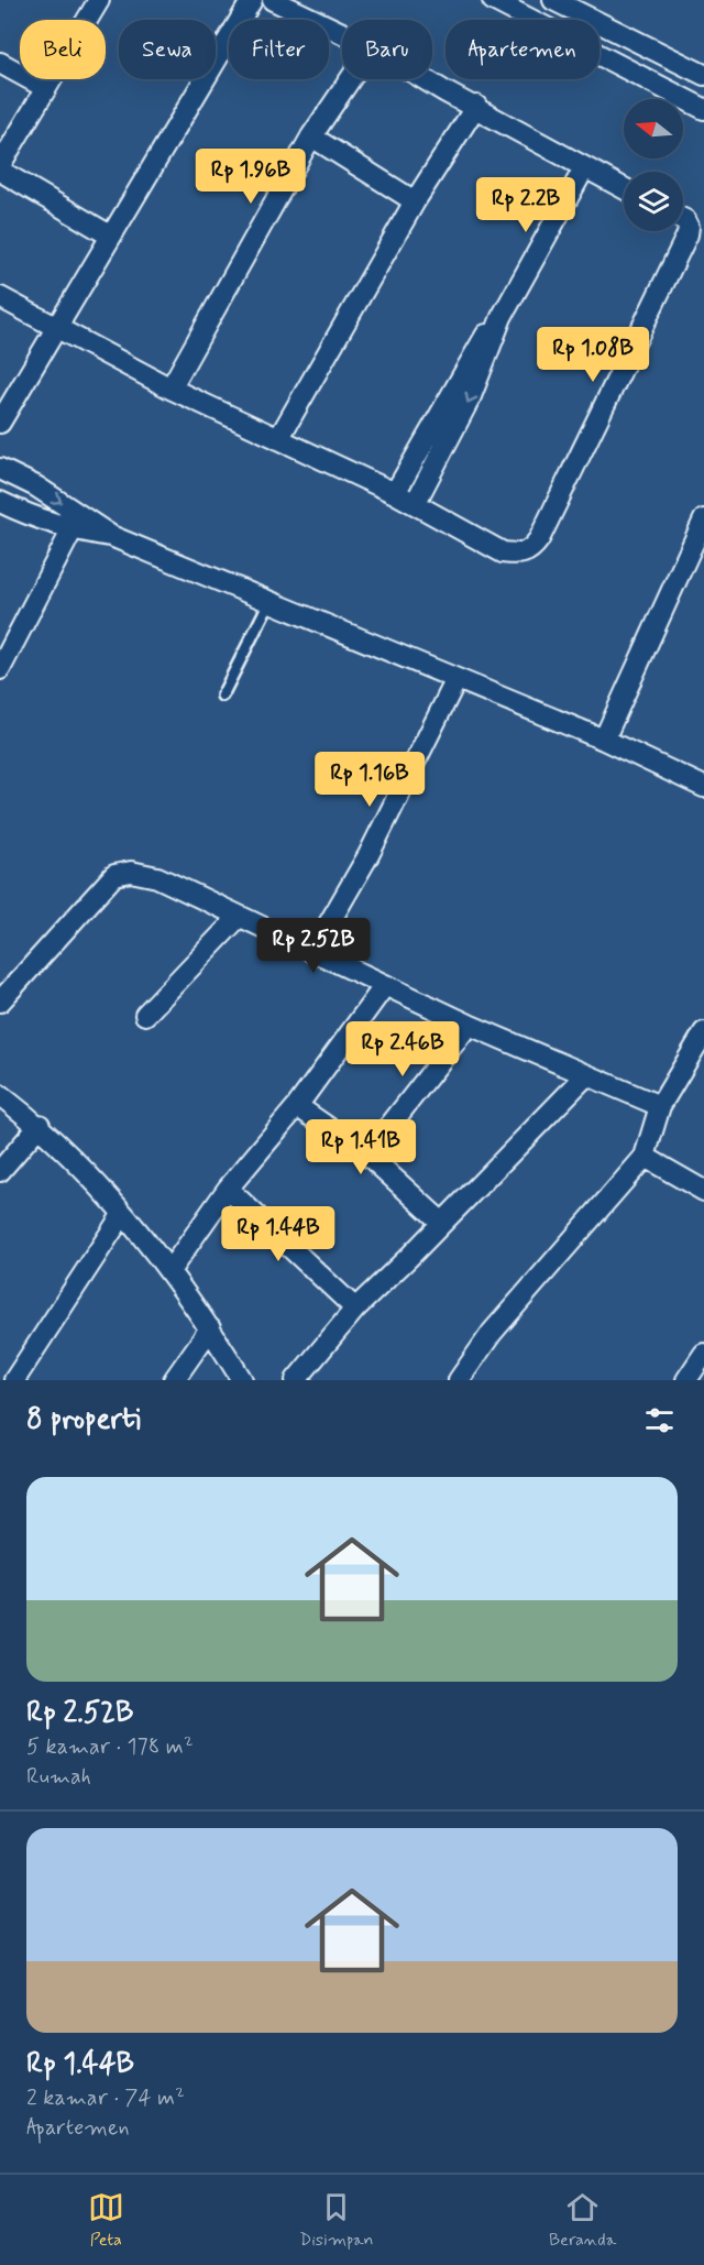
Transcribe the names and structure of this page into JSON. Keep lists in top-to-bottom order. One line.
{"north":"left","page":{"chip":["Beli","Sewa","Filter","Baru","Apartemen"],"price":["Rp 1.96B","Rp 2.2B","Rp 1.08B","Rp 1.16B","Rp 2.52B","Rp 2.46B","Rp 1.41B","Rp 1.44B"],"heading":"8 properti","list":[{"name":"Rp 2.52B","note":"5 kamar · 178 m² · Rumah"},{"name":"Rp 1.44B","note":"2 kamar · 74 m² · Apartemen"}],"tabs":["Peta","Disimpan","Beranda"]}}
